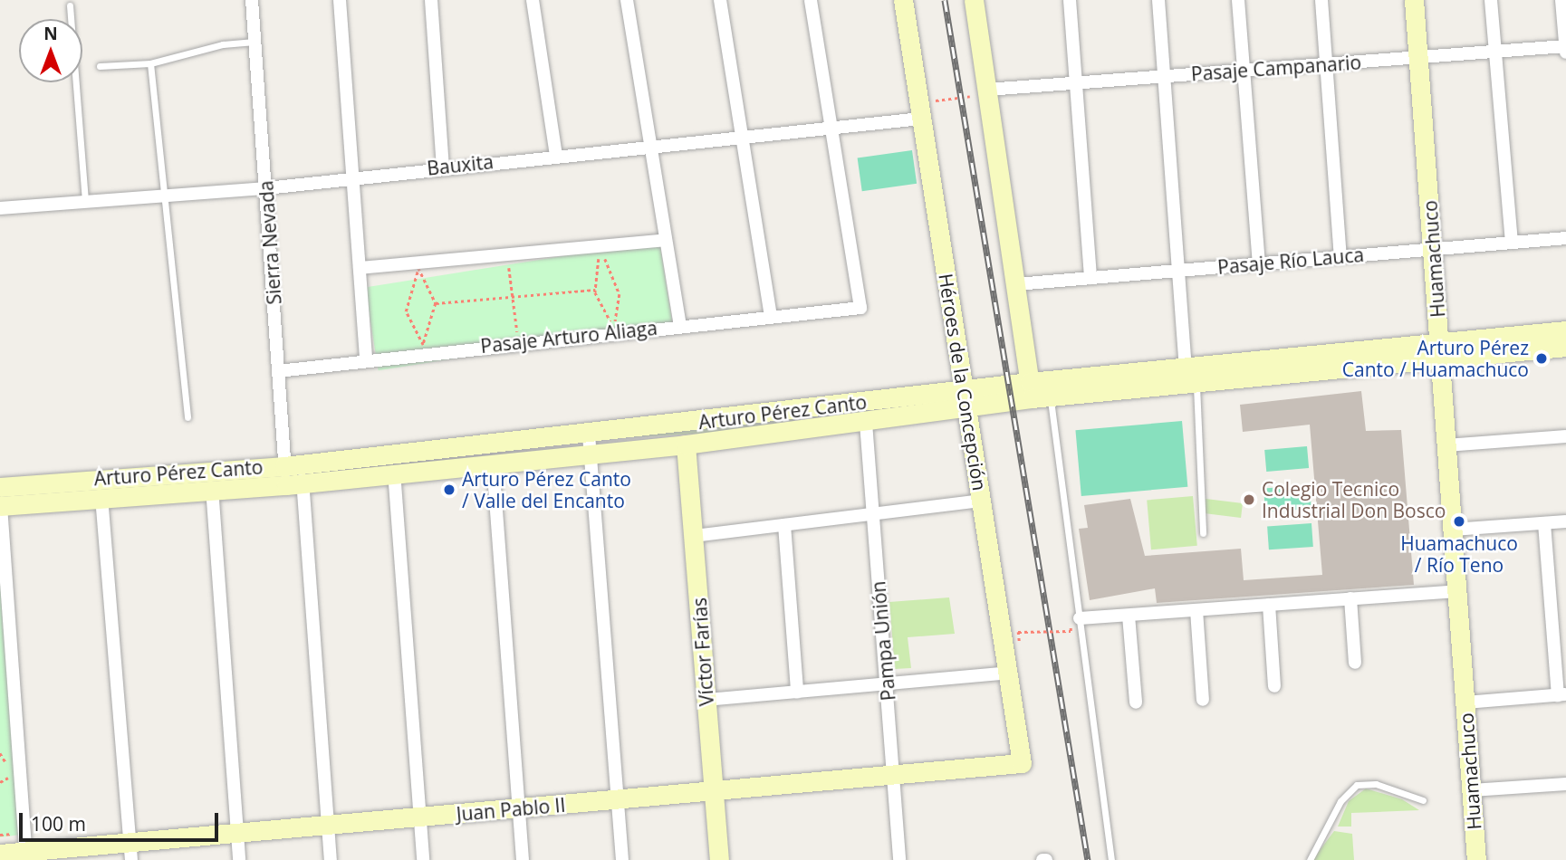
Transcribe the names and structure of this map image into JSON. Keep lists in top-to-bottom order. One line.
{"streets":{"street":["Pasaje Campanario","Bauxita","Sierra Nevada","Huamachuco","Pasaje Río Lauca","Pasaje Arturo Aliaga","Héroes de la Concepción","Arturo Pérez Canto","Pampa Unión","Víctor Farías","Juan Pablo II"]},"crossings":[["Pasaje Campanario","Huamachuco"],["Bauxita","Sierra Nevada"],["Bauxita","Pasaje Arturo Aliaga"],["Bauxita","Héroes de la Concepción"],["Sierra Nevada","Pasaje Arturo Aliaga"],["Sierra Nevada","Arturo Pérez Canto"],["Sierra Nevada","Juan Pablo II"],["Huamachuco","Pasaje Río Lauca"],["Huamachuco","Arturo Pérez Canto"],["Héroes de la Concepción","Arturo Pérez Canto"],["Héroes de la Concepción","Juan Pablo II"],["Arturo Pérez Canto","Pampa Unión"],["Arturo Pérez Canto","Víctor Farías"],["Pampa Unión","Juan Pablo II"],["Víctor Farías","Juan Pablo II"]],"places":["Arturo Pérez Canto / Huamachuco","Arturo Pérez Canto / Valle del Encanto","Colegio Tecnico Industrial Don Bosco","Huamachuco / Río Teno"],"scale_bar":"100 m","north":"top"}
